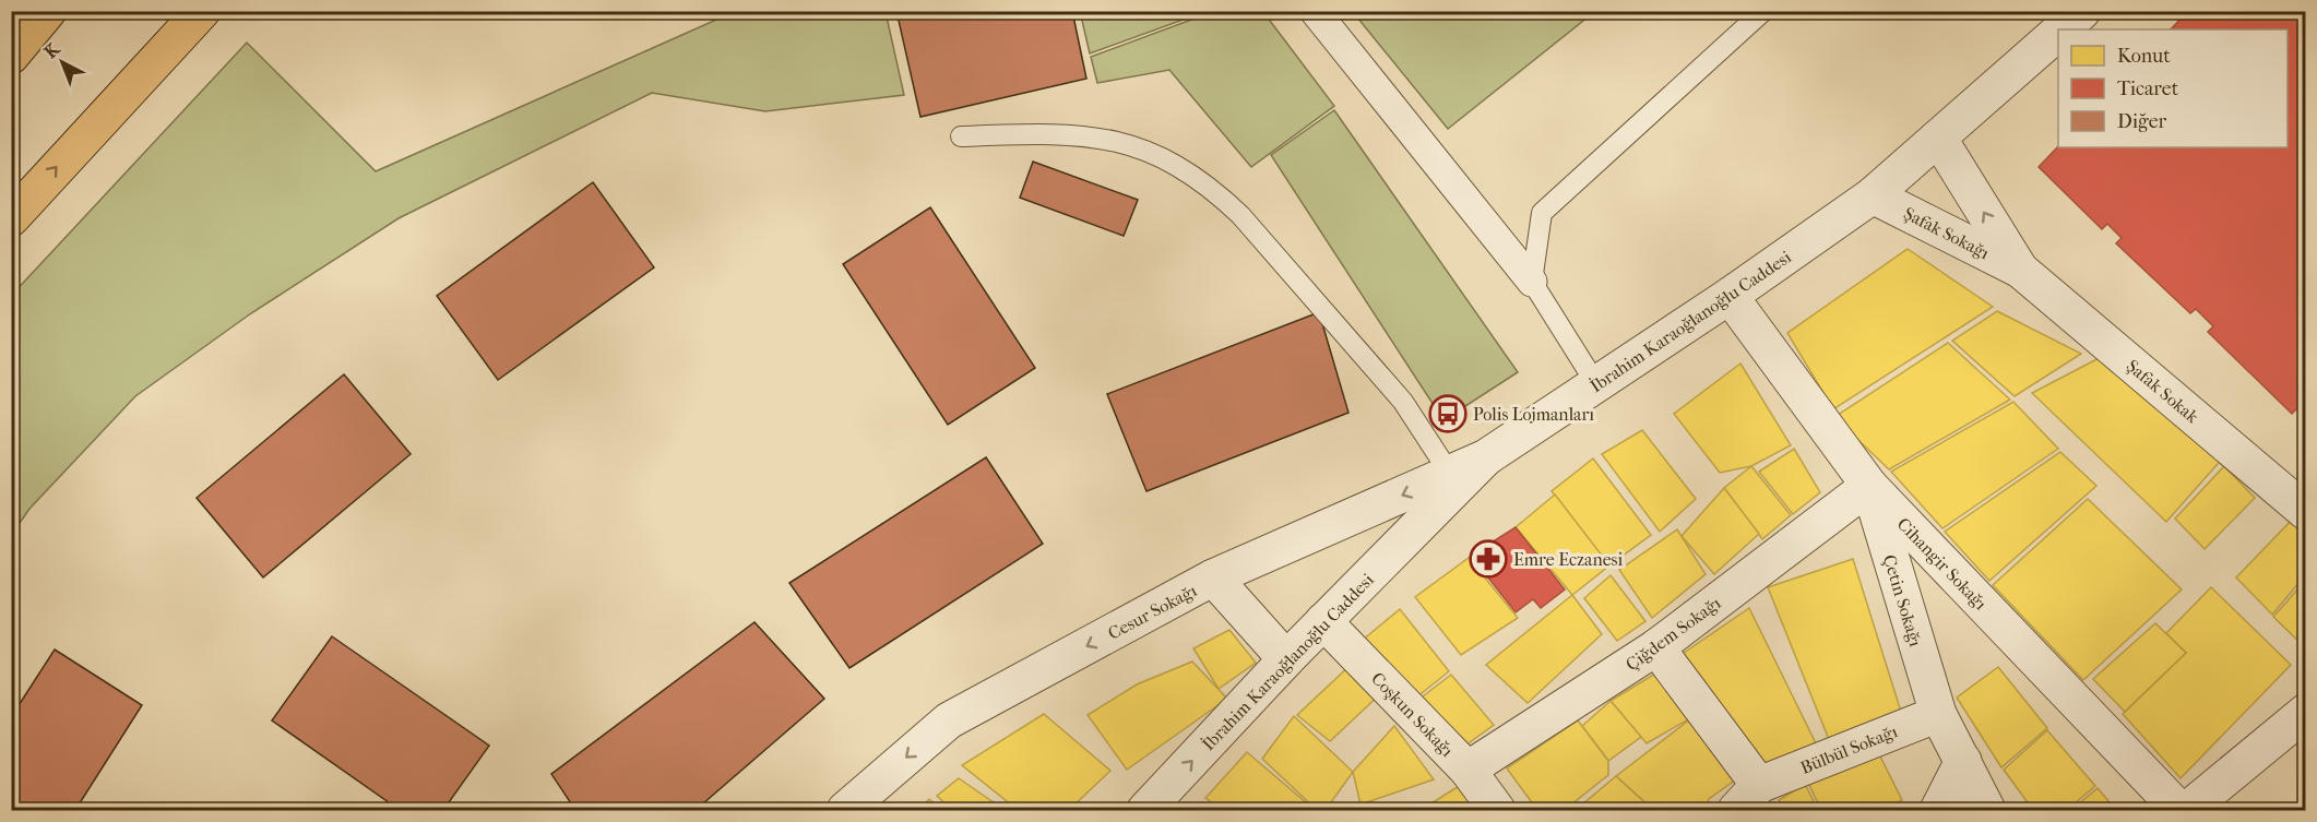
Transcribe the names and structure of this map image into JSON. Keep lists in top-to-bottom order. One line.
{"streets":{"street":["Şafak Sokağı","İbrahim Karaoğlanoğlu Caddesi","Şafak Sokak","Cihangir Sokağı","Çetin Sokağı","Cesur Sokağı","Çiğdem Sokağı","Coşkun Sokağı","Bülbül Sokağı"]},"crossings":[["Şafak Sokağı","İbrahim Karaoğlanoğlu Caddesi"],["Şafak Sokağı","Şafak Sokak"],["İbrahim Karaoğlanoğlu Caddesi","Cihangir Sokağı"],["İbrahim Karaoğlanoğlu Caddesi","Cesur Sokağı"],["İbrahim Karaoğlanoğlu Caddesi","Coşkun Sokağı"],["Cihangir Sokağı","Çetin Sokağı"],["Cihangir Sokağı","Çiğdem Sokağı"],["Çetin Sokağı","Çiğdem Sokağı"],["Çetin Sokağı","Bülbül Sokağı"],["Çiğdem Sokağı","Coşkun Sokağı"],["Çiğdem Sokağı","Bülbül Sokağı"]],"one_way":["Cesur Sokağı"],"places":{"bus stop":["Polis Lojmanları"],"pharmacy":["Emre Eczanesi"]},"legend":["Konut","Ticaret","Diğer"],"north":"top left"}
